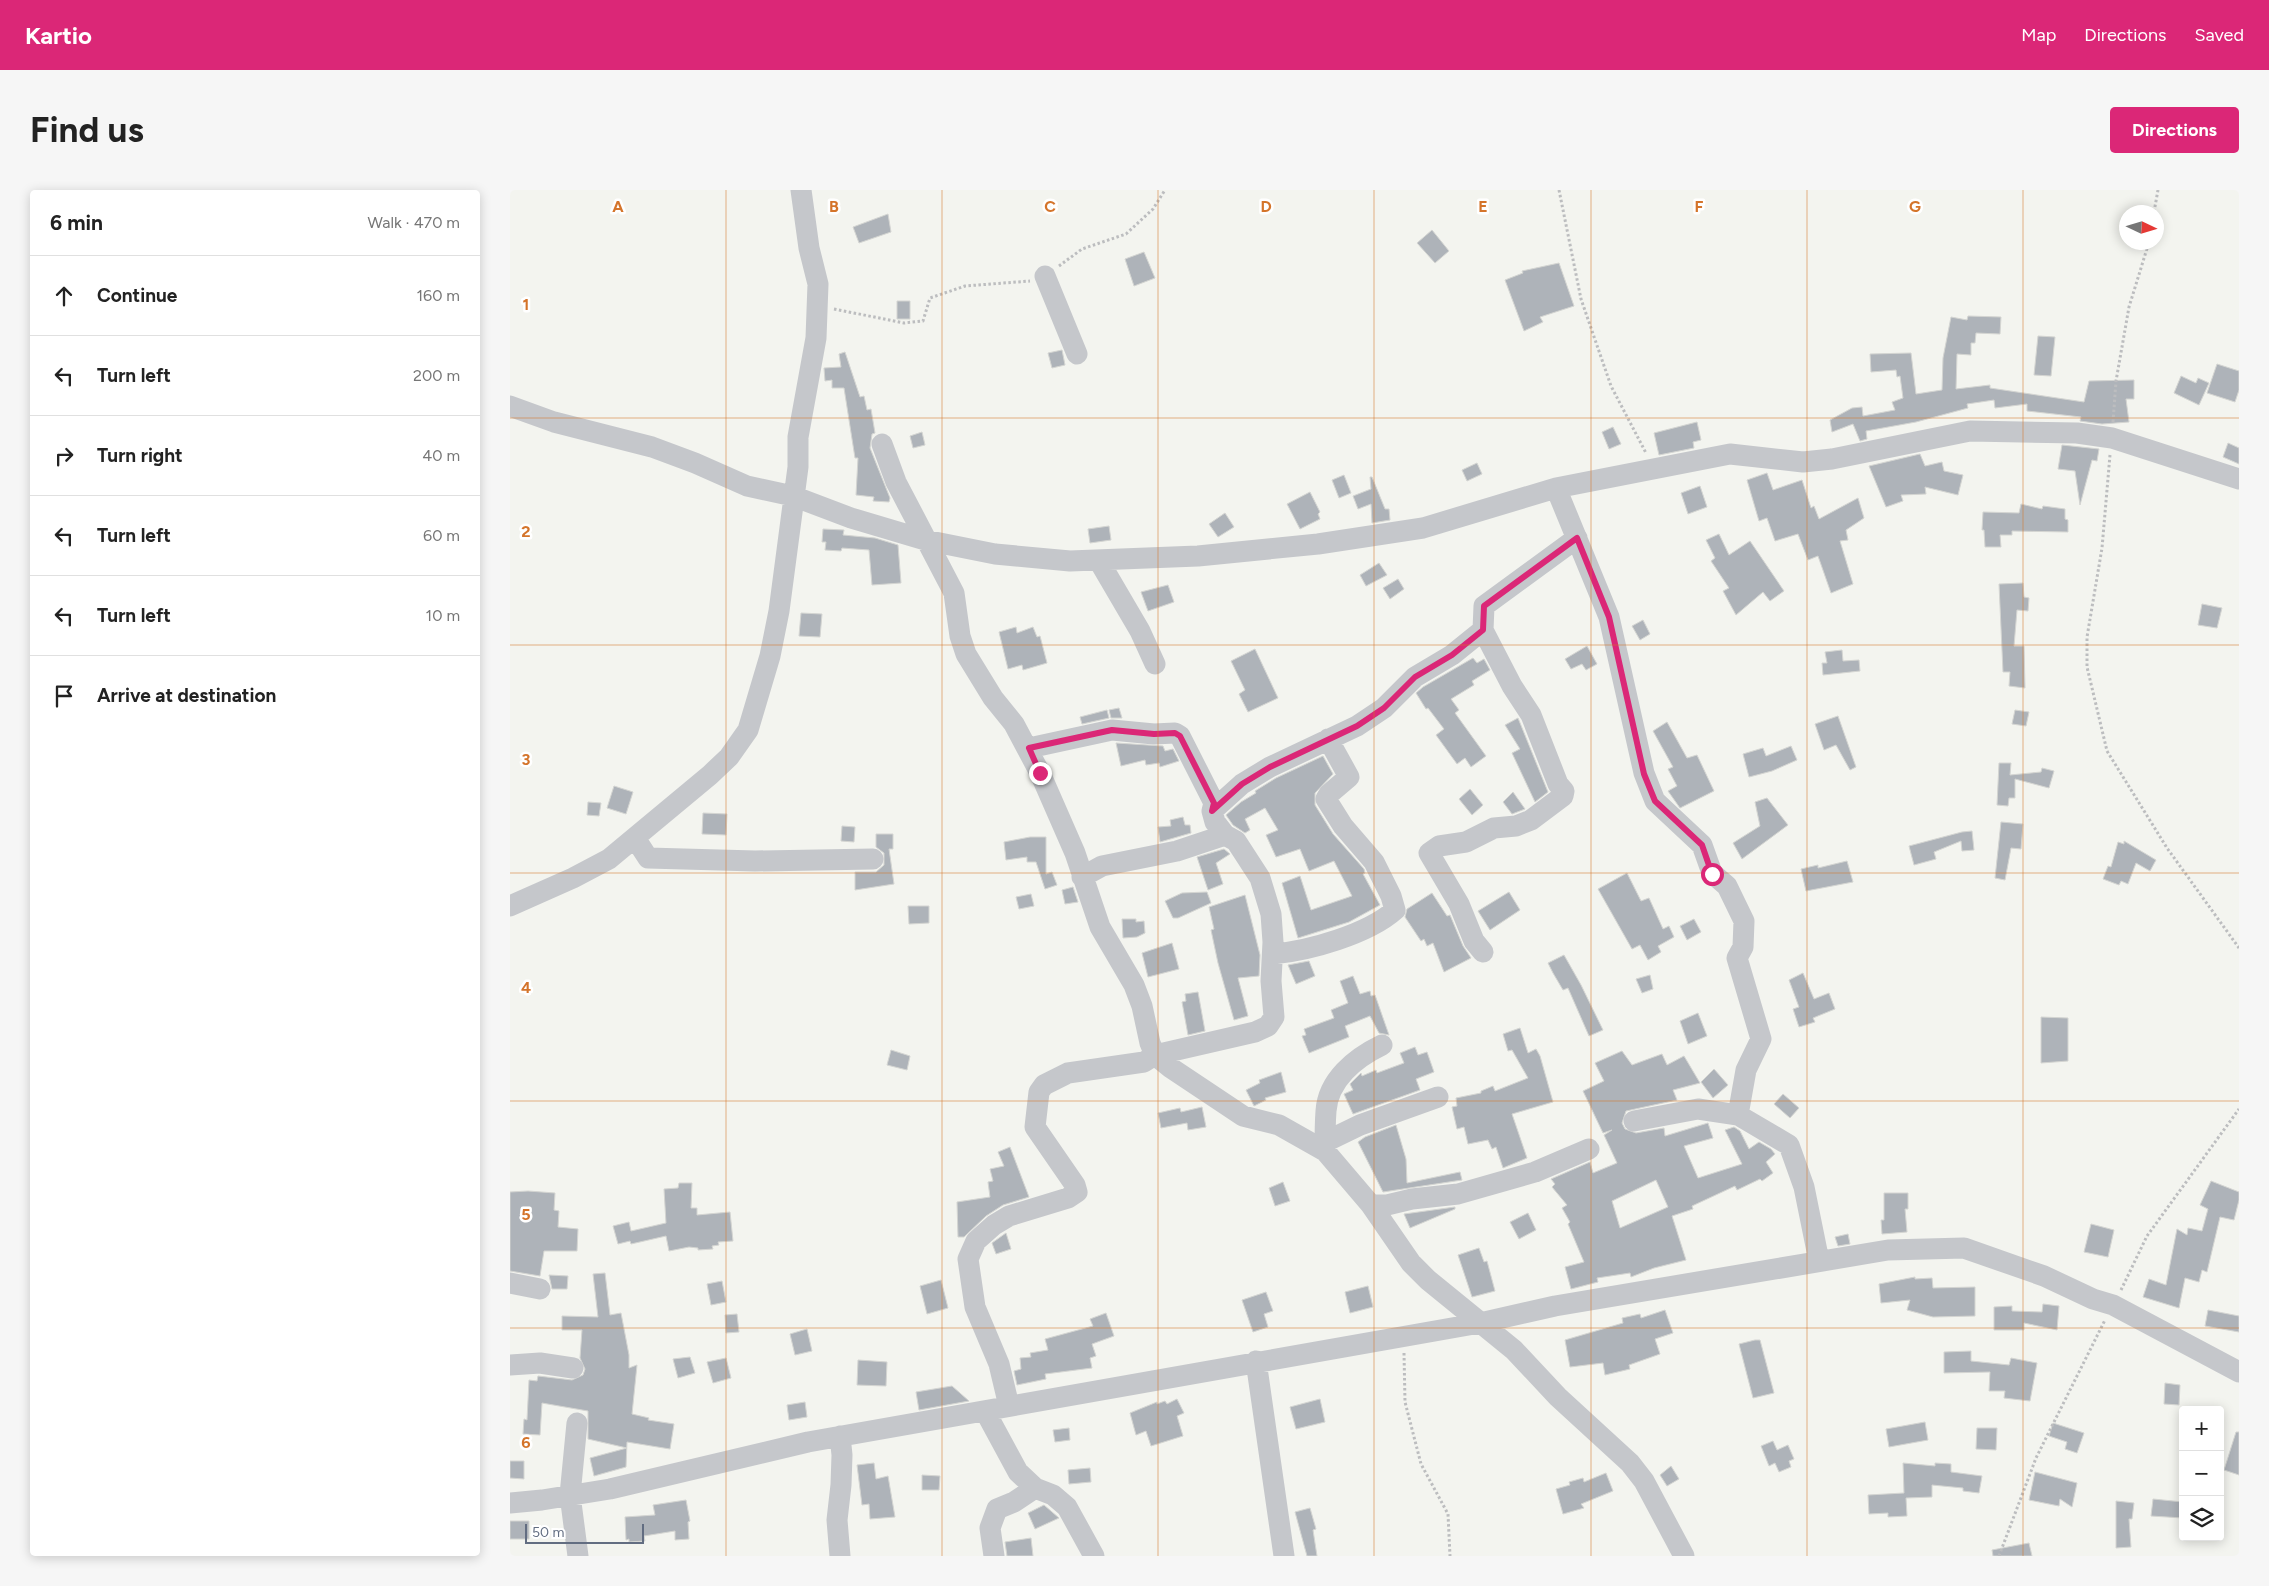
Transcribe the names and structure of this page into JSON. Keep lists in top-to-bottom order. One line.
{"scale_bar":"50 m","north":"right","page":{"header":"Kartio","nav":["Map","Directions","Saved"],"buttons":"Directions","title":"Find us","heading":["6 min","Walk · 470 m"],"list":[["Continue","160 m"],["Turn left","200 m"],["Turn right","40 m"],["Turn left","60 m"],["Turn left","10 m"],"Arrive at destination"],"map_buttons":["+","−"],"scale":"50 m"},"grid":{"columns":["A","B","C","D","E","F","G"],"rows":["1","2","3","4","5","6"]}}
